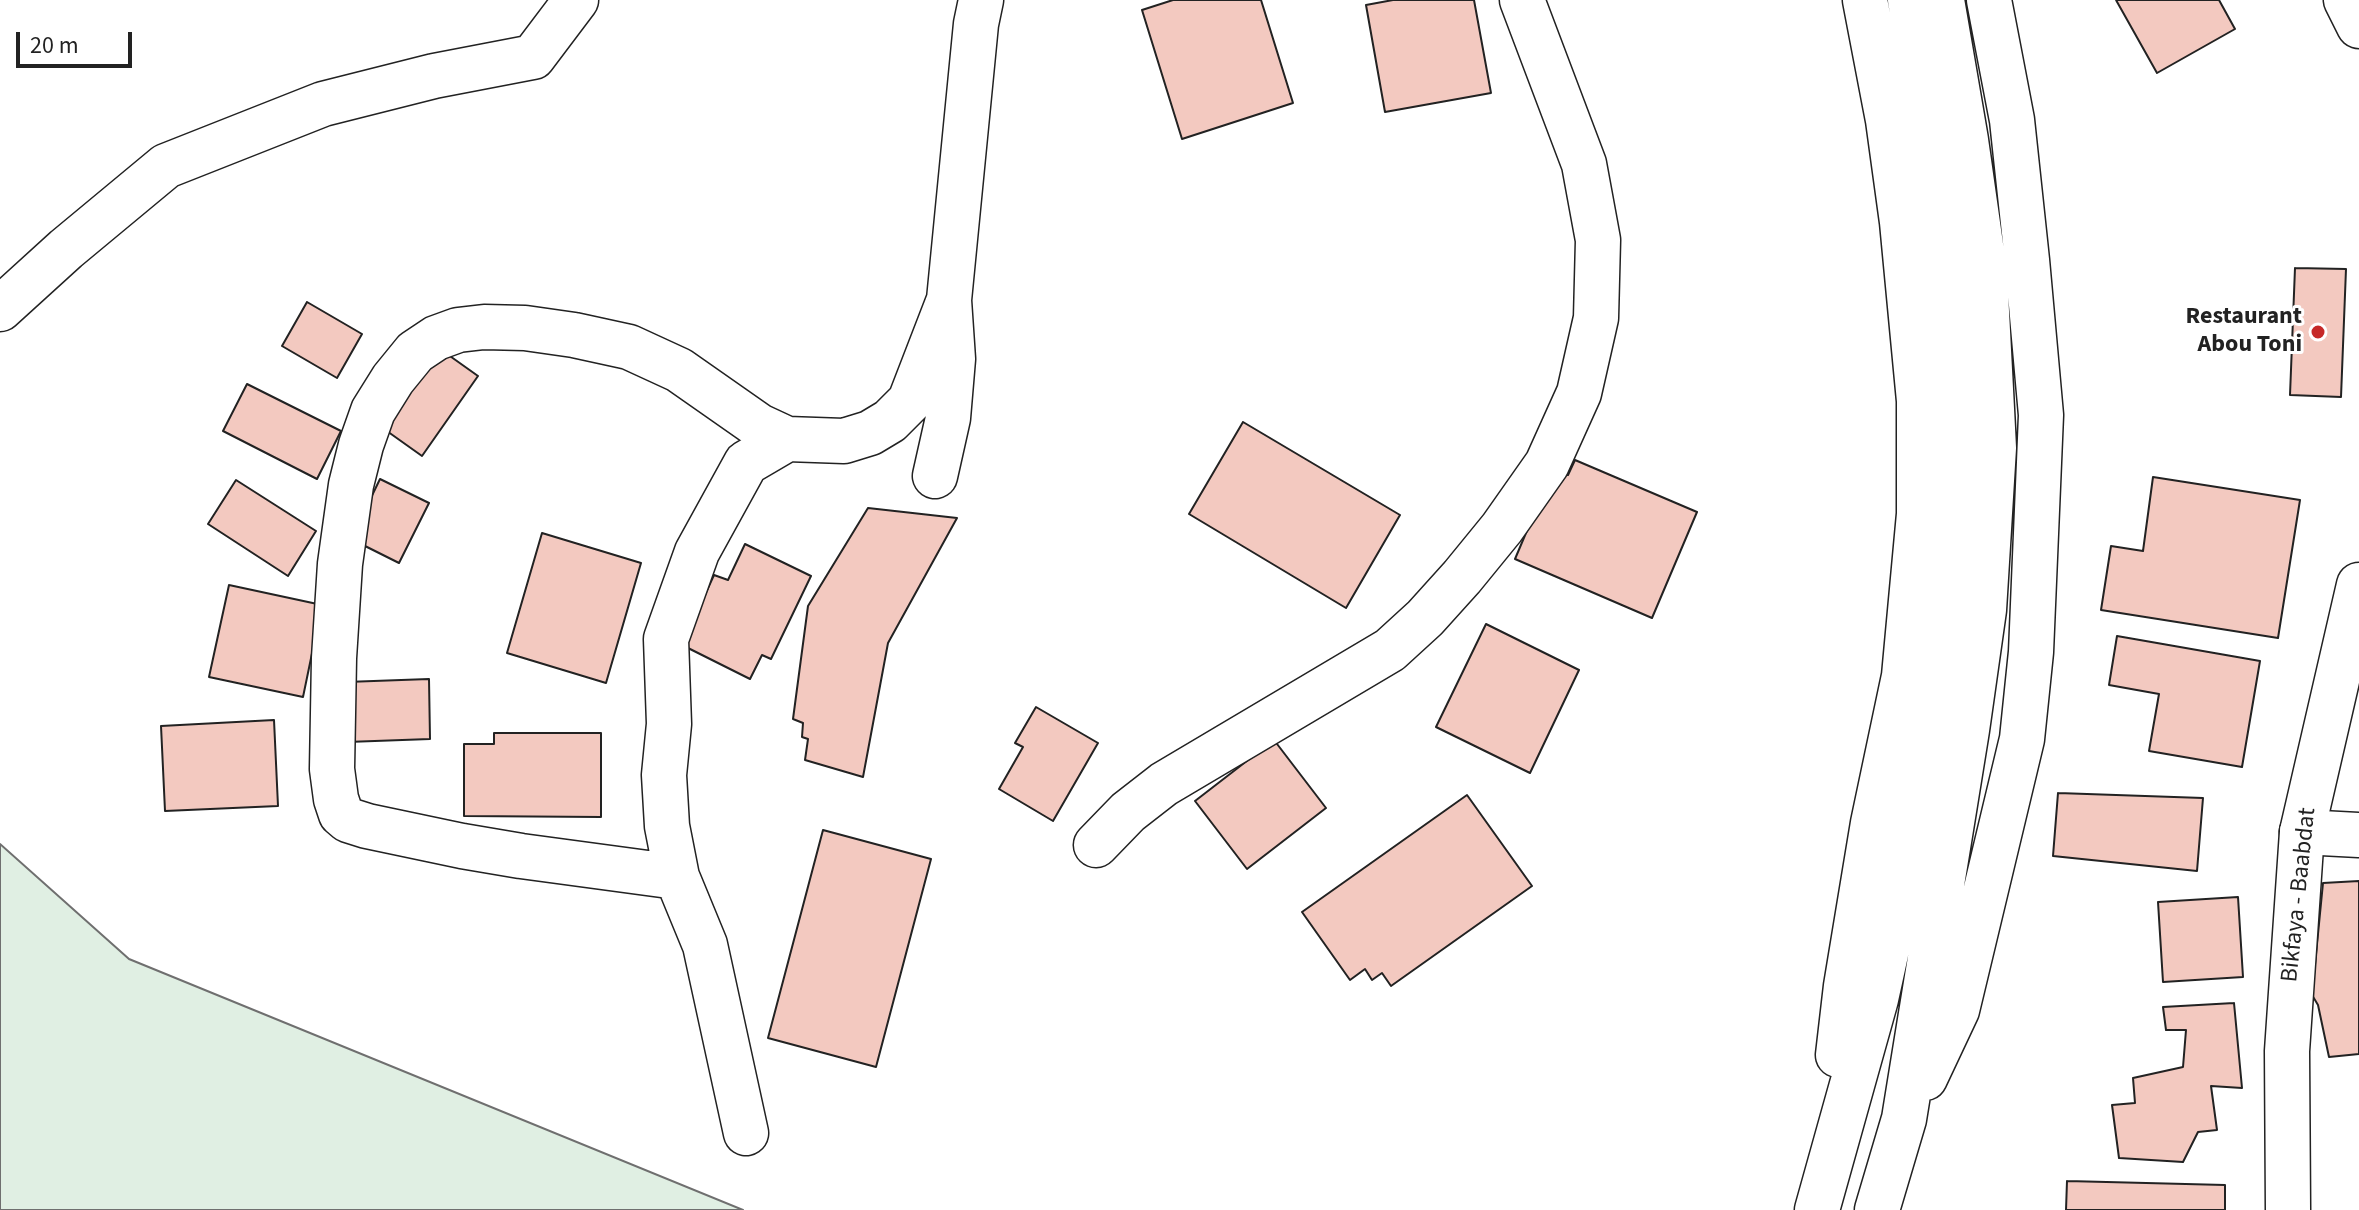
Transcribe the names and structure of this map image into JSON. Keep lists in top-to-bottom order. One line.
{"streets":{"main road":["Bikfaya - Baabdat"]},"places":["Restaurant Abou Toni"],"scale_bar":"20 m"}
